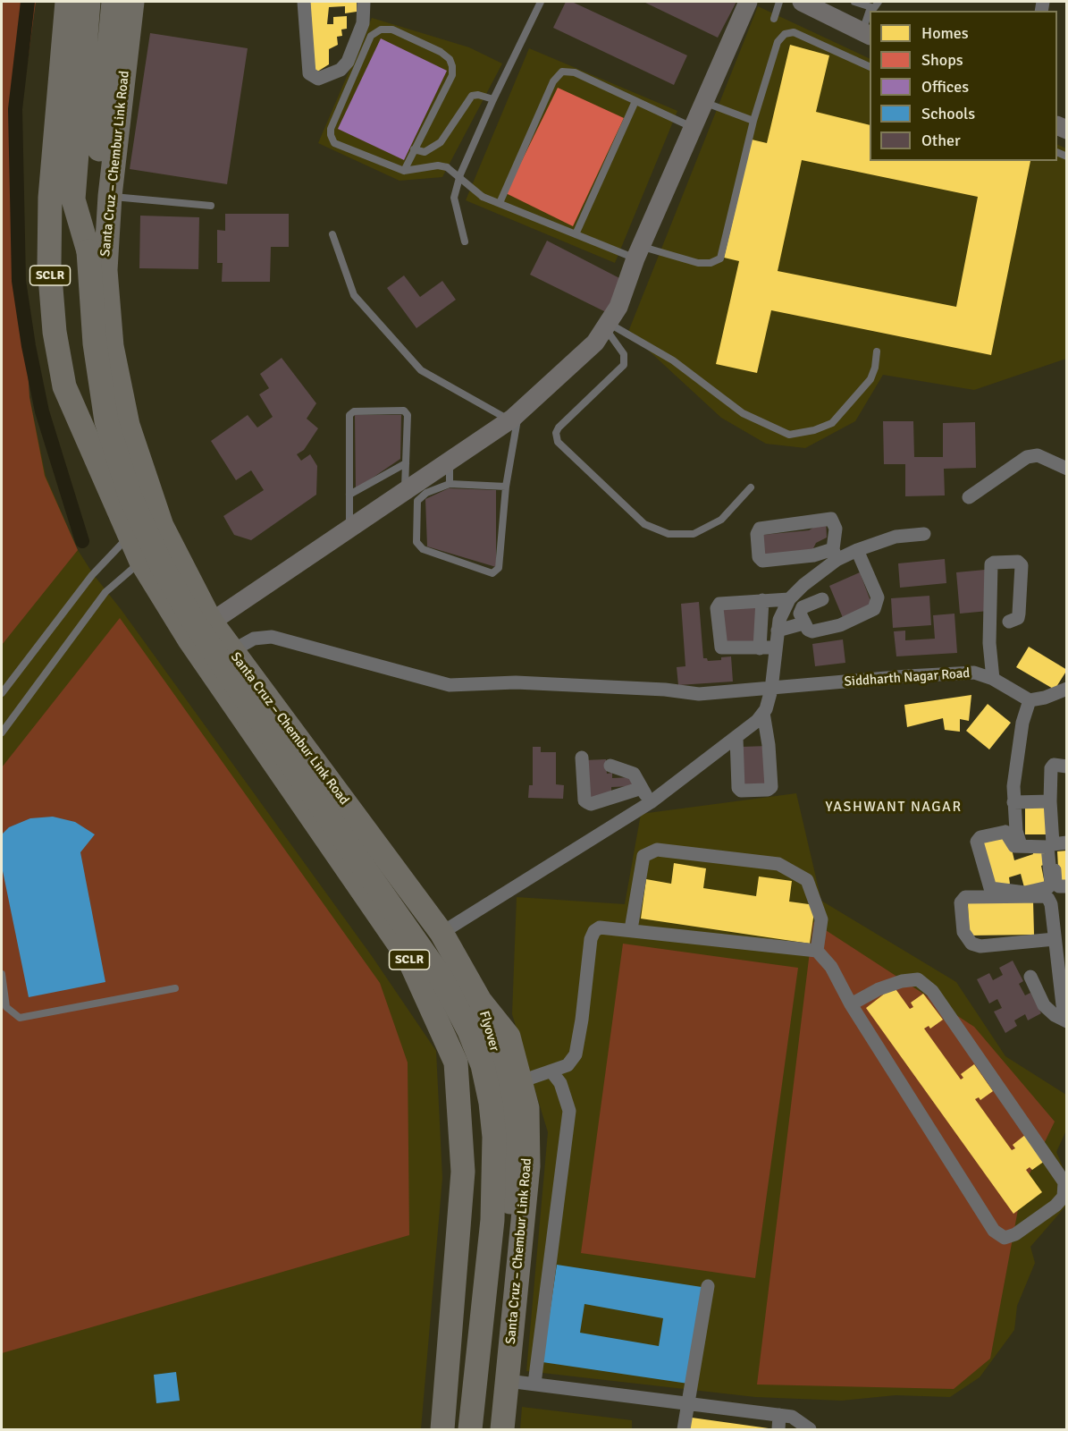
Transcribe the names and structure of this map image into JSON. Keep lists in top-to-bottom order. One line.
{"streets":{"highway":["Santa Cruz – Chembur Link Road","SCLR","Flyover"],"street":["Siddharth Nagar Road"]},"crossings":[["Santa Cruz – Chembur Link Road","Siddharth Nagar Road"],["Santa Cruz – Chembur Link Road","Flyover"]],"districts":["YASHWANT NAGAR"],"legend":["Homes","Shops","Offices","Schools","Other"]}
